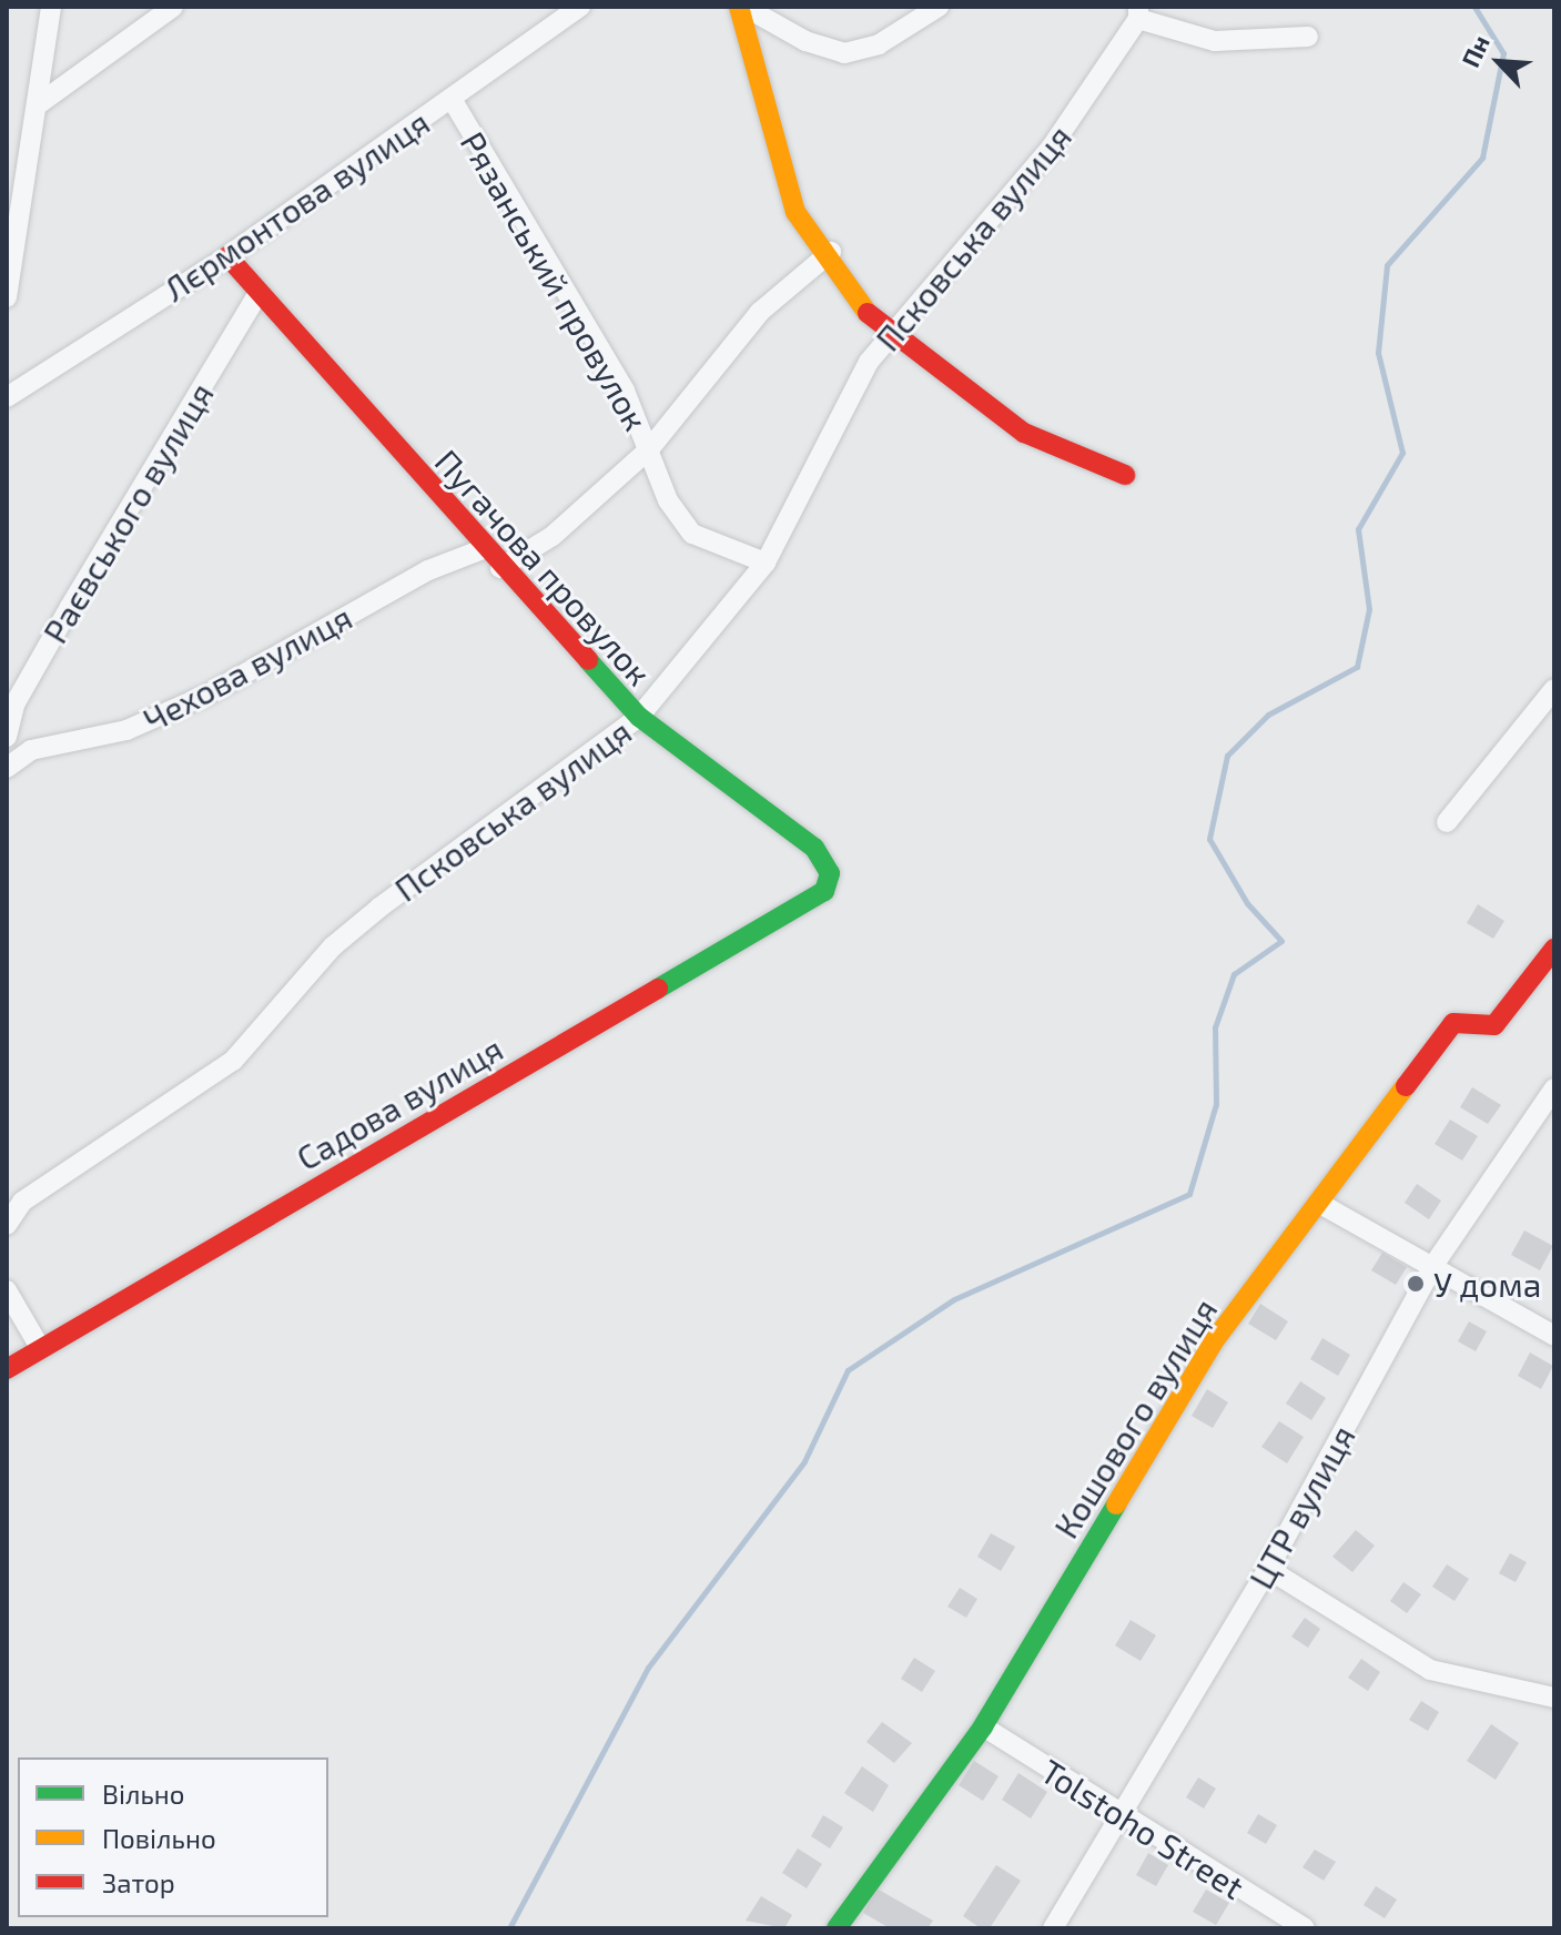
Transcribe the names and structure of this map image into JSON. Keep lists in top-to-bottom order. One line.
{"streets":{"street":["Лєрмонтова вулиця","Псковська вулиця","Рязанський провулок","Раєвського вулиця","Пугачова провулок","Чехова вулиця","Садова вулиця","Кошового вулиця","ЦТР вулиця","Tolstoho Street"]},"crossings":[["Лєрмонтова вулиця","Рязанський провулок"],["Лєрмонтова вулиця","Пугачова провулок"],["Псковська вулиця","Рязанський провулок"],["Псковська вулиця","Пугачова провулок"],["Раєвського вулиця","Пугачова провулок"],["Пугачова провулок","Чехова вулиця"],["Пугачова провулок","Садова вулиця"],["Кошового вулиця","Tolstoho Street"],["ЦТР вулиця","Tolstoho Street"]],"places":["У дома"],"legend":["Вільно","Повільно","Затор"],"north":"top left"}
